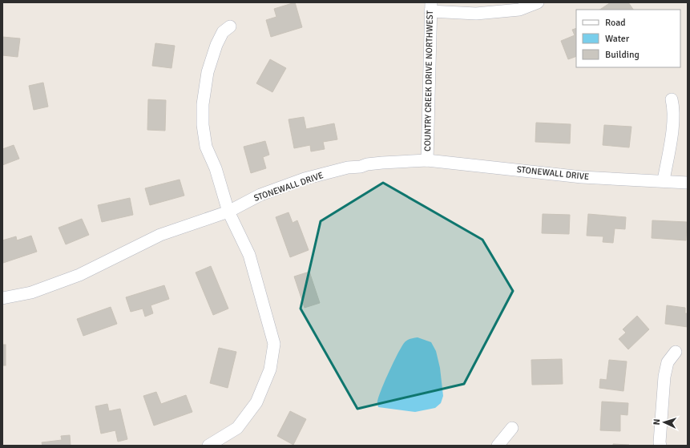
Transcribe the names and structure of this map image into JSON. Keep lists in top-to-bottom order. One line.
{"streets":{"street":["COUNTRY CREEK DRIVE NORTHWEST","STONEWALL DRIVE"]},"crossings":[["COUNTRY CREEK DRIVE NORTHWEST","STONEWALL DRIVE"]],"legend":["Road","Water","Building"],"north":"left"}
